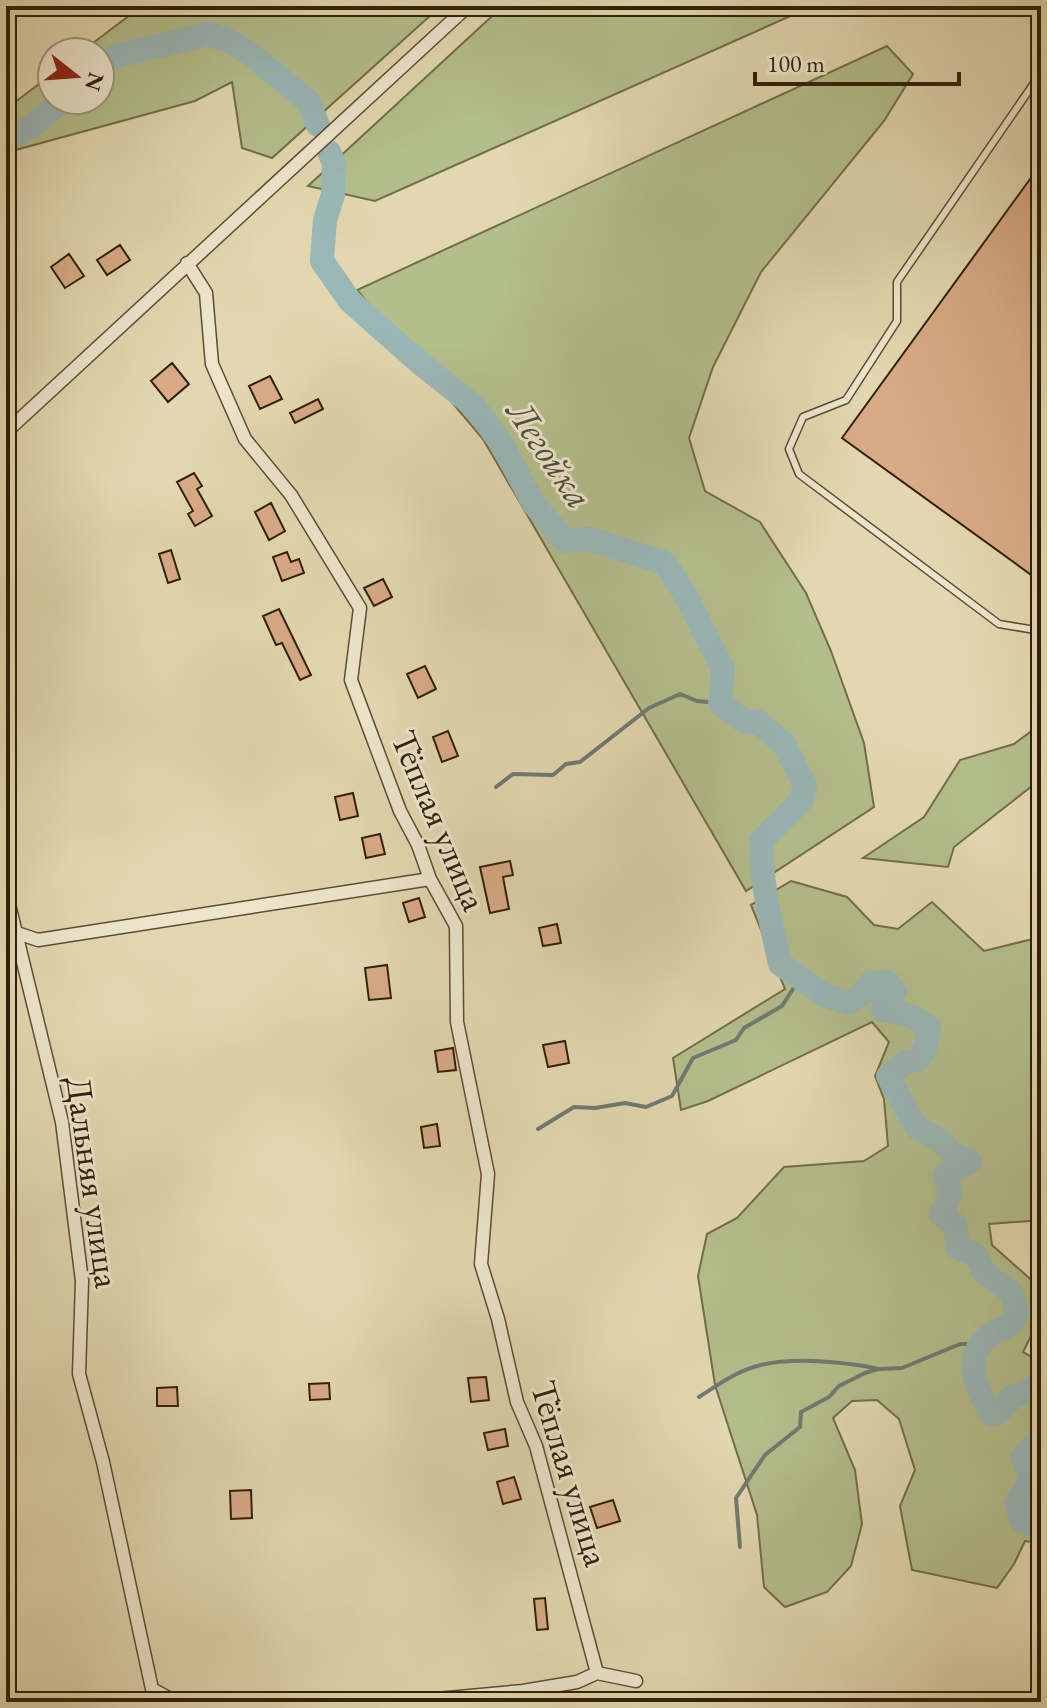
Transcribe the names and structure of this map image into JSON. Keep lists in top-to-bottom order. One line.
{"streets":{"street":["Тёплая улица","Дальняя улица"]},"water":["Легойка"],"scale_bar":"100 m","north":"right"}
